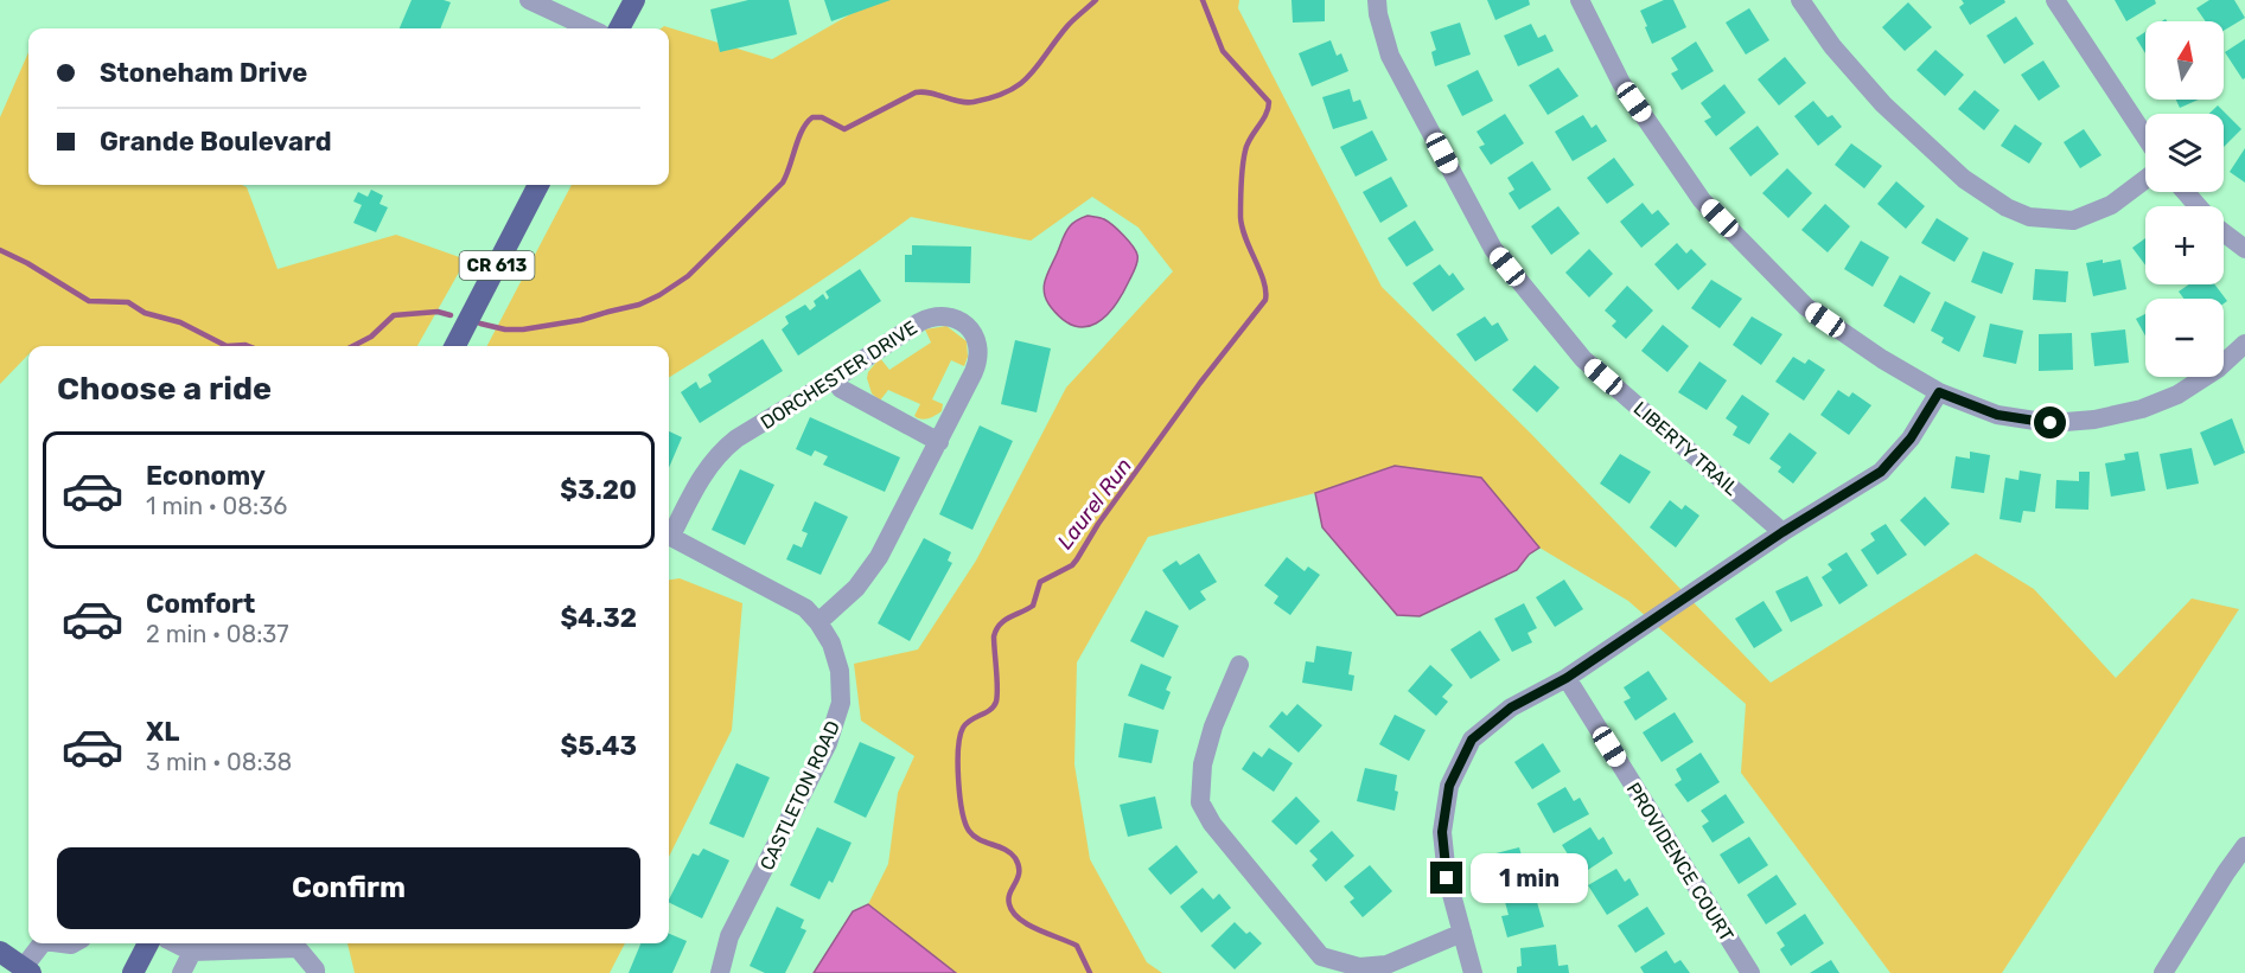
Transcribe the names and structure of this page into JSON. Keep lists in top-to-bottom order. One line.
{"streets":{"main road":["CR 613"],"street":["DORCHESTER DRIVE","LIBERTY TRAIL","CASTLETON ROAD","PROVIDENCE COURT"]},"crossings":[["DORCHESTER DRIVE","CASTLETON ROAD"]],"water":["Laurel Run"],"north":"top","page":{"map_buttons":["+","−"],"banner":["Stoneham Drive","Grande Boulevard"],"heading":"Choose a ride","list":[{"name":"Economy","note":"1 min · 08:36","value":"$3.20"},{"name":"Comfort","note":"2 min · 08:37","value":"$4.32"},{"name":"XL","note":"3 min · 08:38","value":"$5.43"}],"buttons":"Confirm","bubble":"1 min"}}
